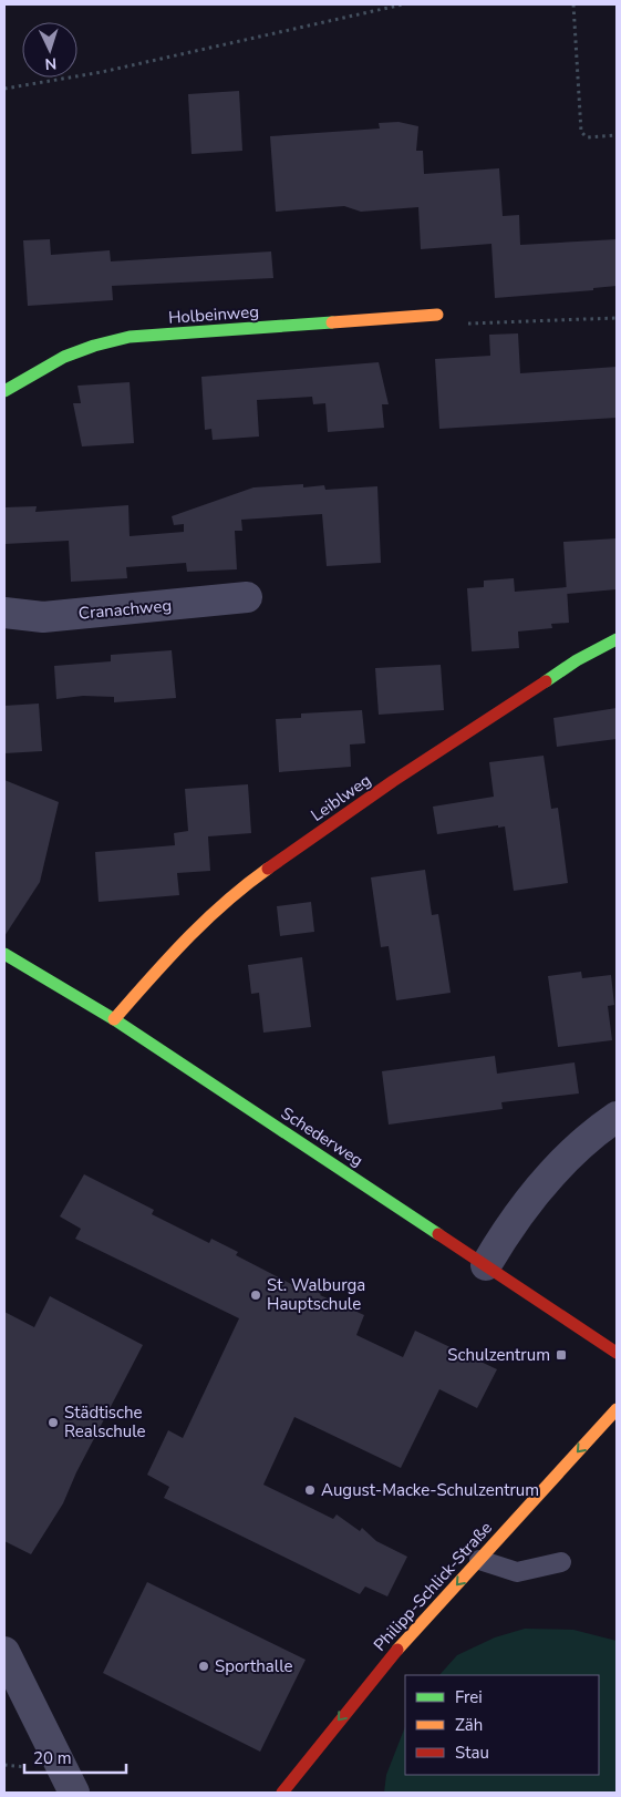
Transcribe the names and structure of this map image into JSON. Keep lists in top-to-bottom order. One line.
{"streets":{"street":["Holbeinweg","Cranachweg","Leiblweg","Schederweg","Philipp-Schlick-Straße"]},"crossings":[["Leiblweg","Schederweg"]],"one_way":["Philipp-Schlick-Straße"],"places":{"other":["St. Walburga Hauptschule","Städtische Realschule","August-Macke-Schulzentrum","Sporthalle"],"transit":["Schulzentrum"]},"legend":["Frei","Zäh","Stau"],"scale_bar":"20 m","north":"bottom"}
